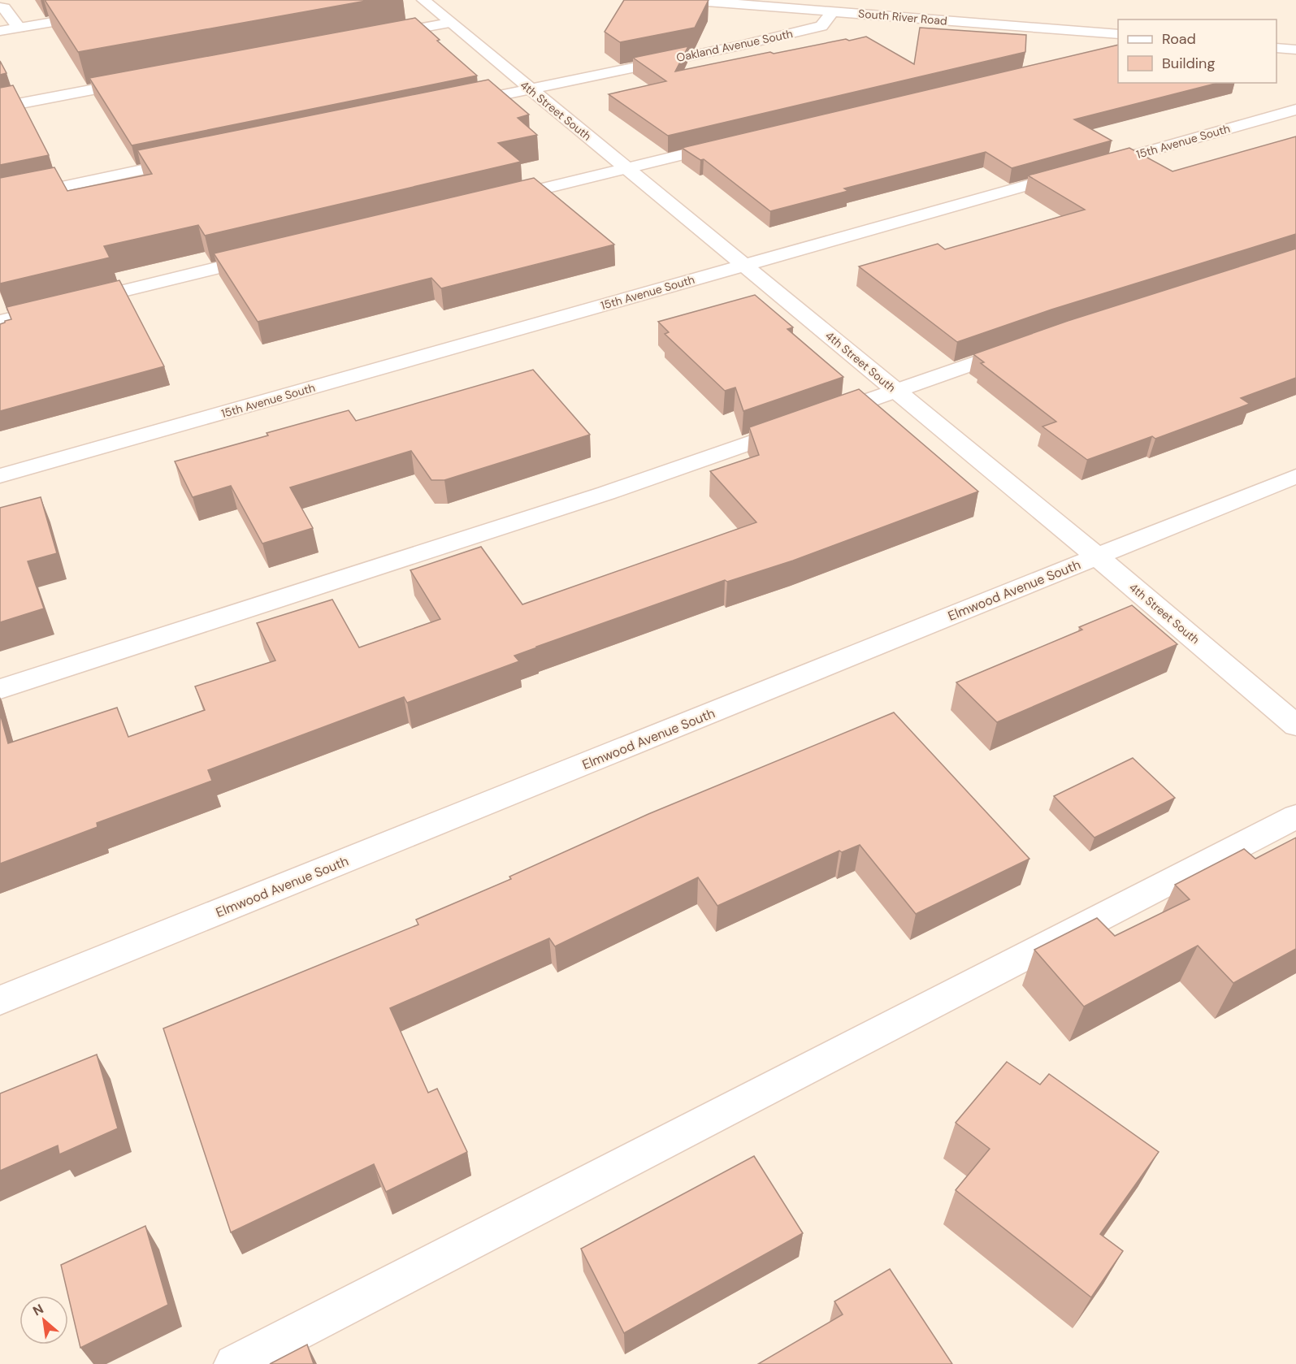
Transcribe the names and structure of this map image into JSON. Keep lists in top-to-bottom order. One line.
{"streets":{"street":["South River Road","Oakland Avenue South","4th Street South","15th Avenue South","Elmwood Avenue South"]},"crossings":[["South River Road","Oakland Avenue South"],["Oakland Avenue South","4th Street South"],["4th Street South","15th Avenue South"],["4th Street South","Elmwood Avenue South"]],"legend":["Road","Building"],"north":"top left"}
